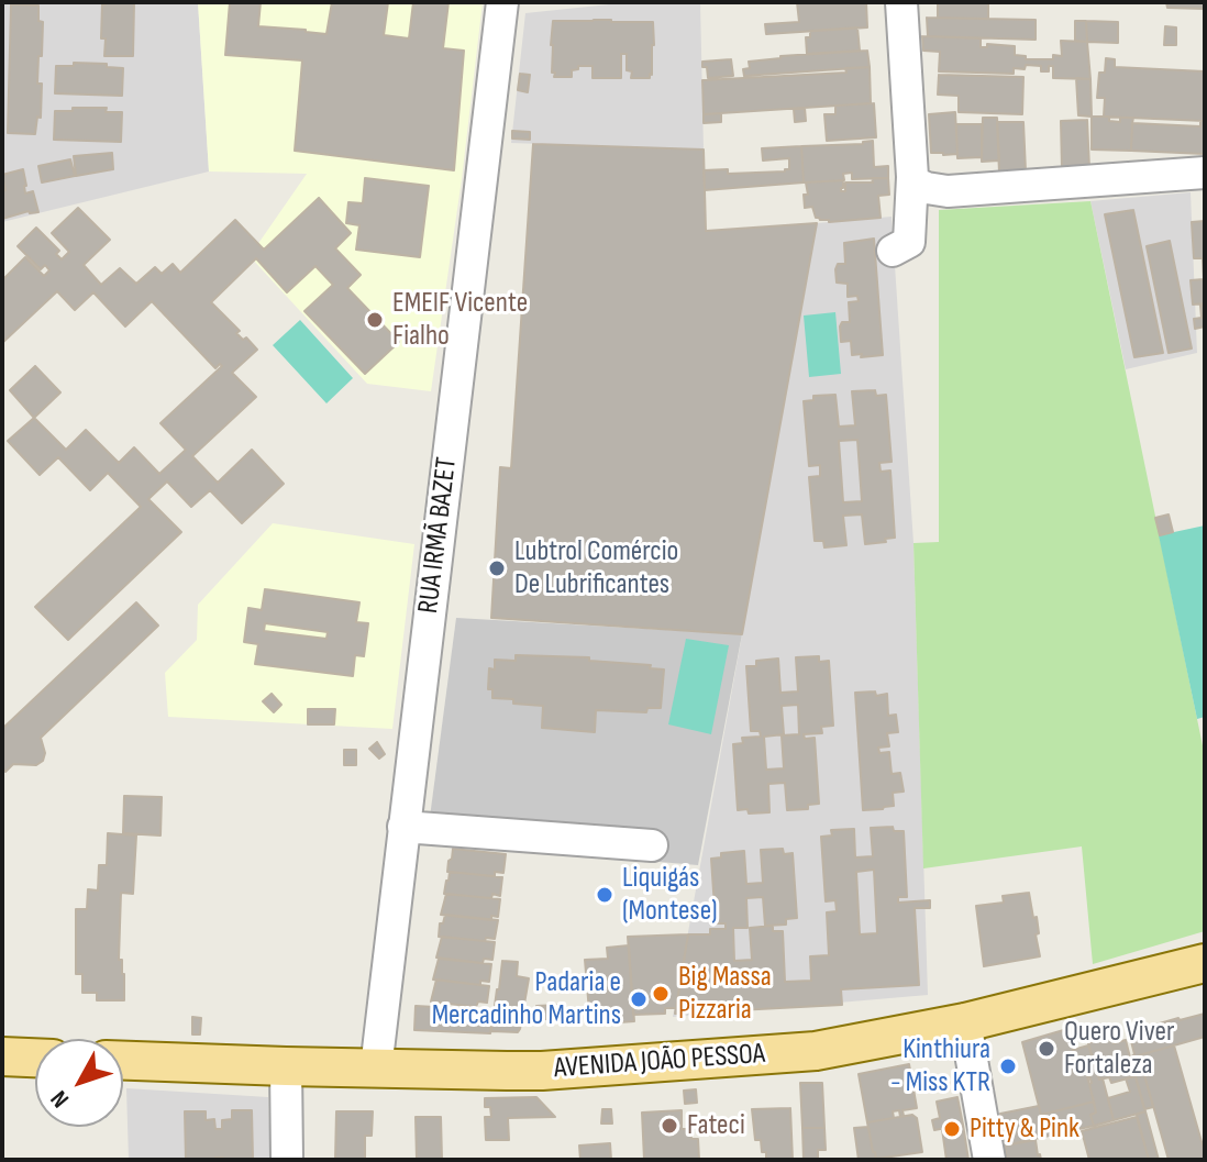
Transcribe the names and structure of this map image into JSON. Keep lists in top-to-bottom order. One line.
{"streets":{"main road":["AVENIDA JOÃO PESSOA"],"street":["RUA IRMÃ BAZET"]},"crossings":[["RUA IRMÃ BAZET","AVENIDA JOÃO PESSOA"]],"places":["EMEIF Vicente Fialho","Lubtrol Comércio De Lubrificantes","Liquigás (Montese)","Big Massa Pizzaria","Padaria e Mercadinho Martins","Quero Viver Fortaleza","Kinthiura - Miss KTR","Fateci","Pitty & Pink"],"north":"bottom left"}
